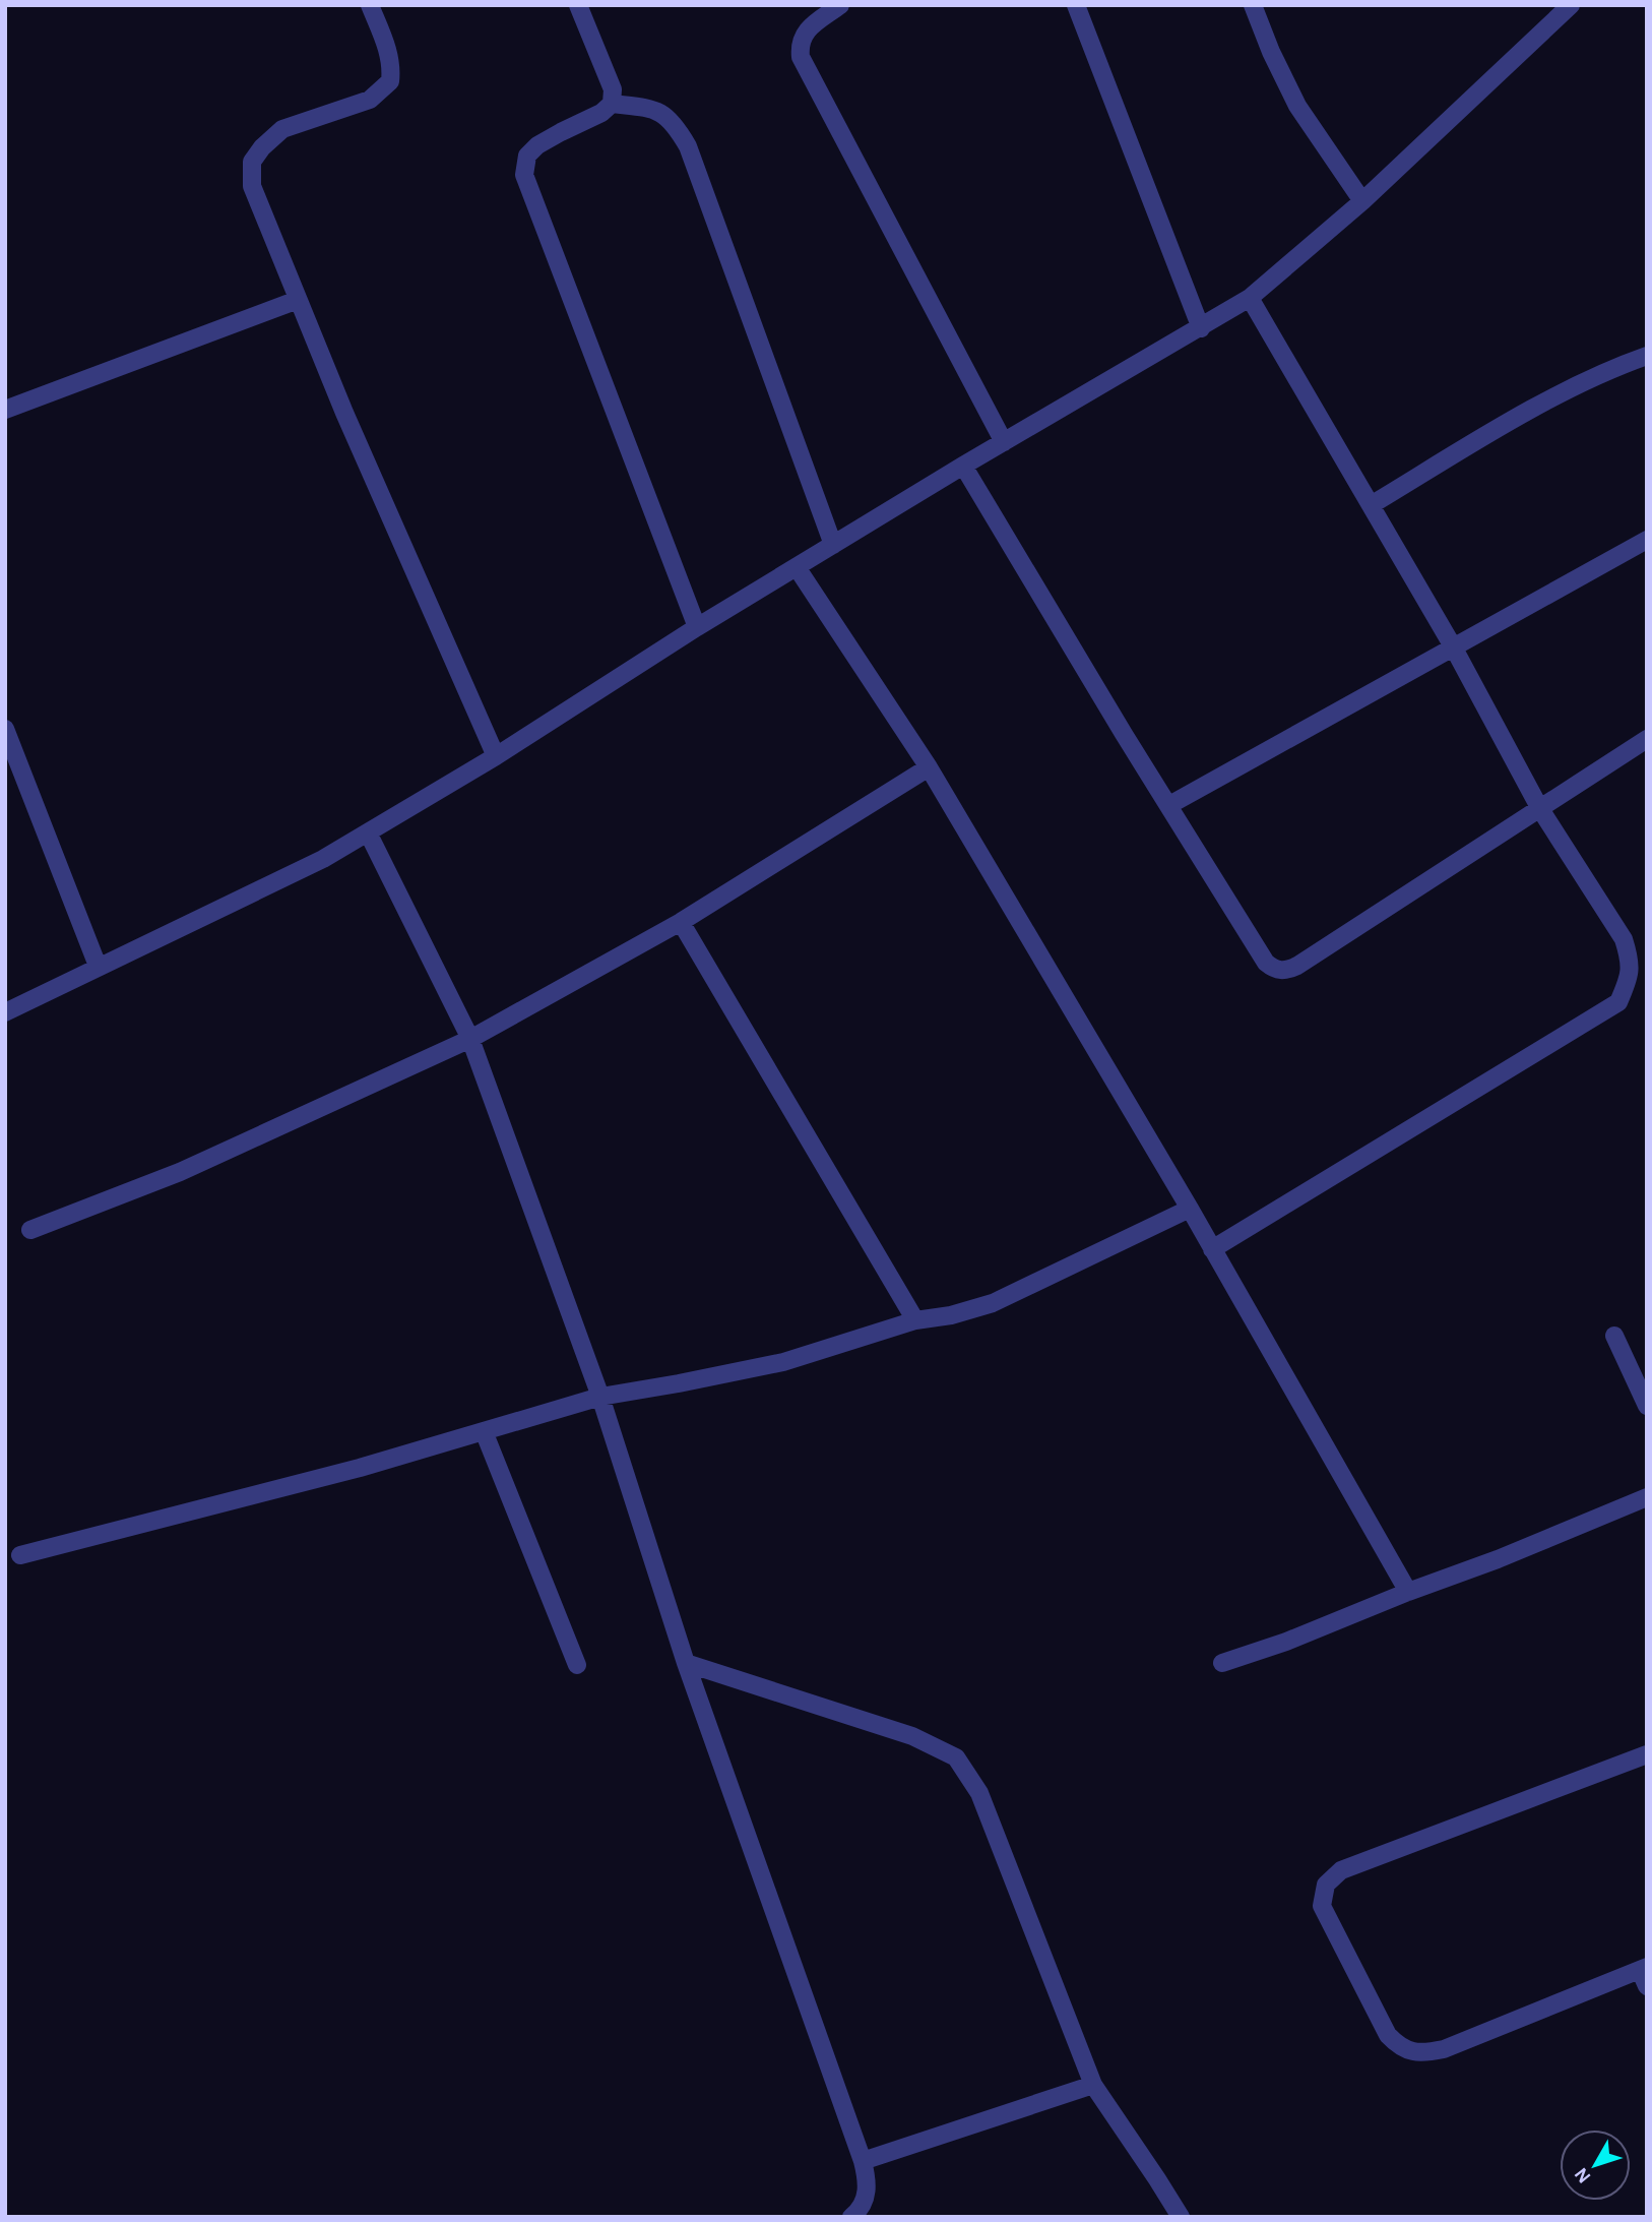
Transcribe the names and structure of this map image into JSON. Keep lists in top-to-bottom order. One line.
{"north":"bottom left"}
